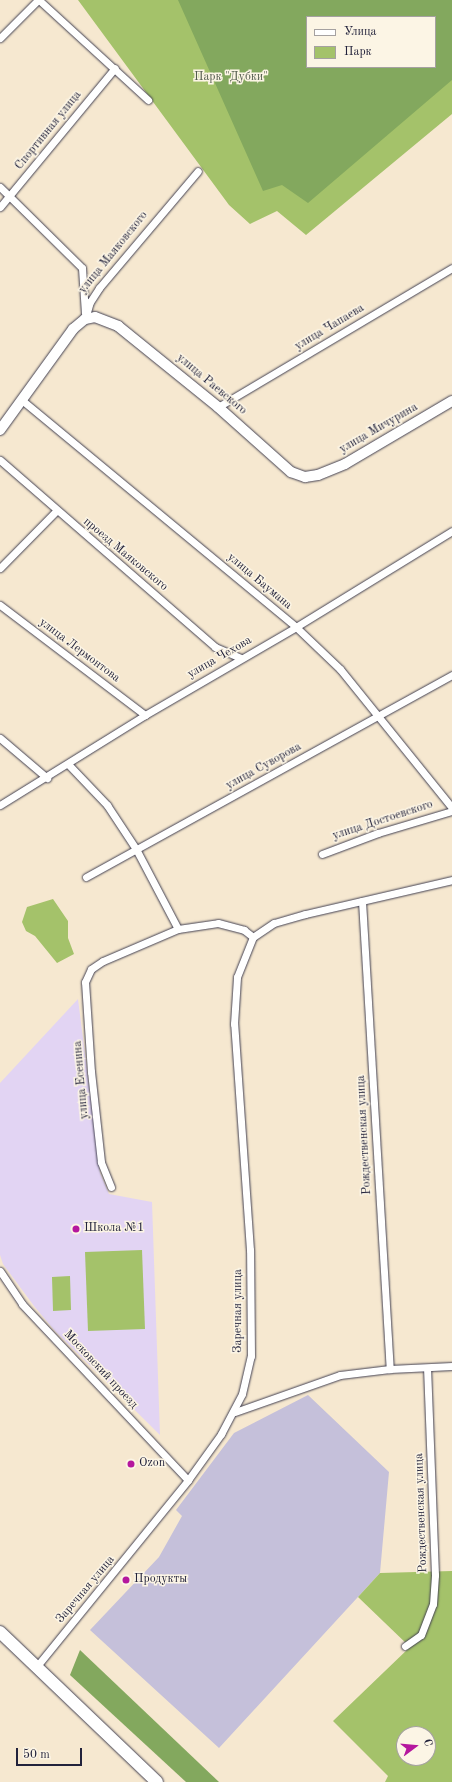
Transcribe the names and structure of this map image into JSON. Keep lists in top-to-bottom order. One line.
{"streets":{"street":["Спортивная улица","улица Маяковского","улица Чапаева","улица Раевского","улица Мичурина","проезд Маяковского","улица Баумана","улица Лермонтова","улица Чехова","улица Суворова","улица Достоевского","улица Есенина","Рождественская улица","Заречная улица","Московский проезд"]},"crossings":[["улица Маяковского","улица Раевского"],["улица Маяковского","улица Баумана"],["улица Чапаева","улица Раевского"],["улица Раевского","улица Мичурина"],["проезд Маяковского","улица Чехова"],["улица Баумана","улица Чехова"],["улица Баумана","улица Суворова"],["улица Лермонтова","улица Чехова"],["Заречная улица","Московский проезд"]],"parks":["Парк \"Дубки\""],"places":["Школа №1","Ozon","Продукты"],"legend":["Улица","Парк"],"scale_bar":"50 m","north":"right"}
